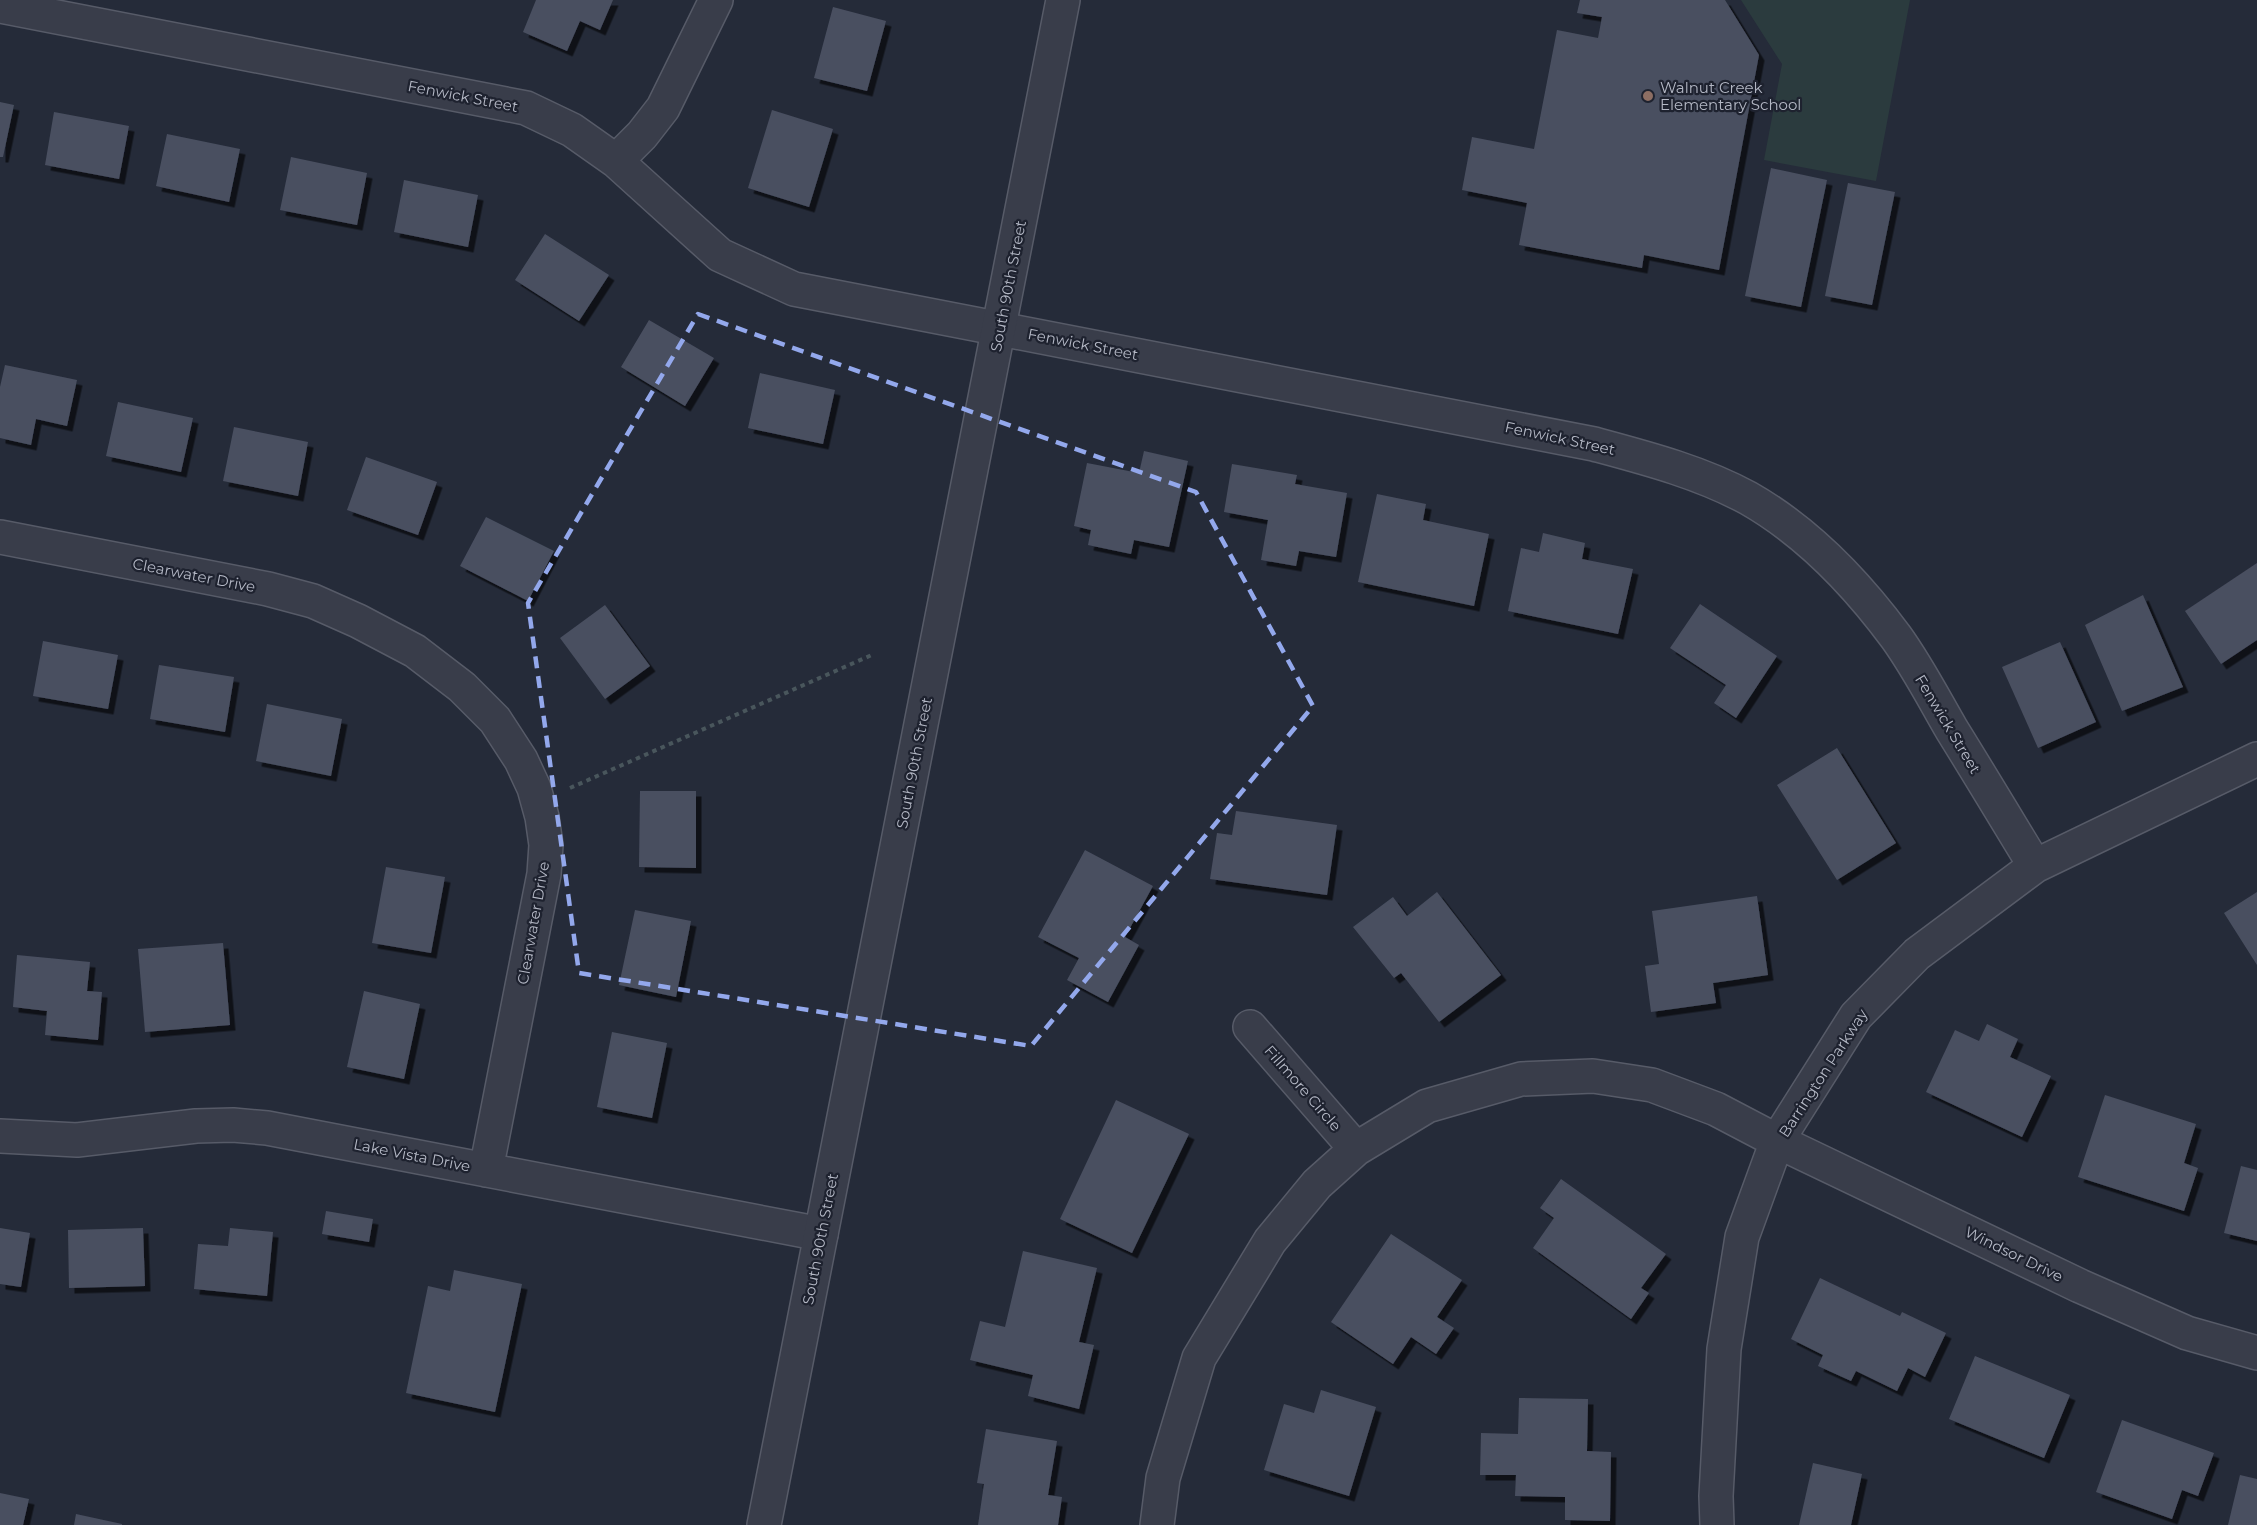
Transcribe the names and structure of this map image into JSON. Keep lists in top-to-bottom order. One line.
{"streets":{"street":["Fenwick Street","South 90th Street","Clearwater Drive","Barrington Parkway","Fillmore Circle","Lake Vista Drive","Windsor Drive"]},"crossings":[["Fenwick Street","South 90th Street"],["Fenwick Street","Barrington Parkway"],["South 90th Street","Lake Vista Drive"],["Clearwater Drive","Lake Vista Drive"],["Barrington Parkway","Windsor Drive"],["Fillmore Circle","Windsor Drive"]],"places":["Walnut Creek Elementary School"]}
